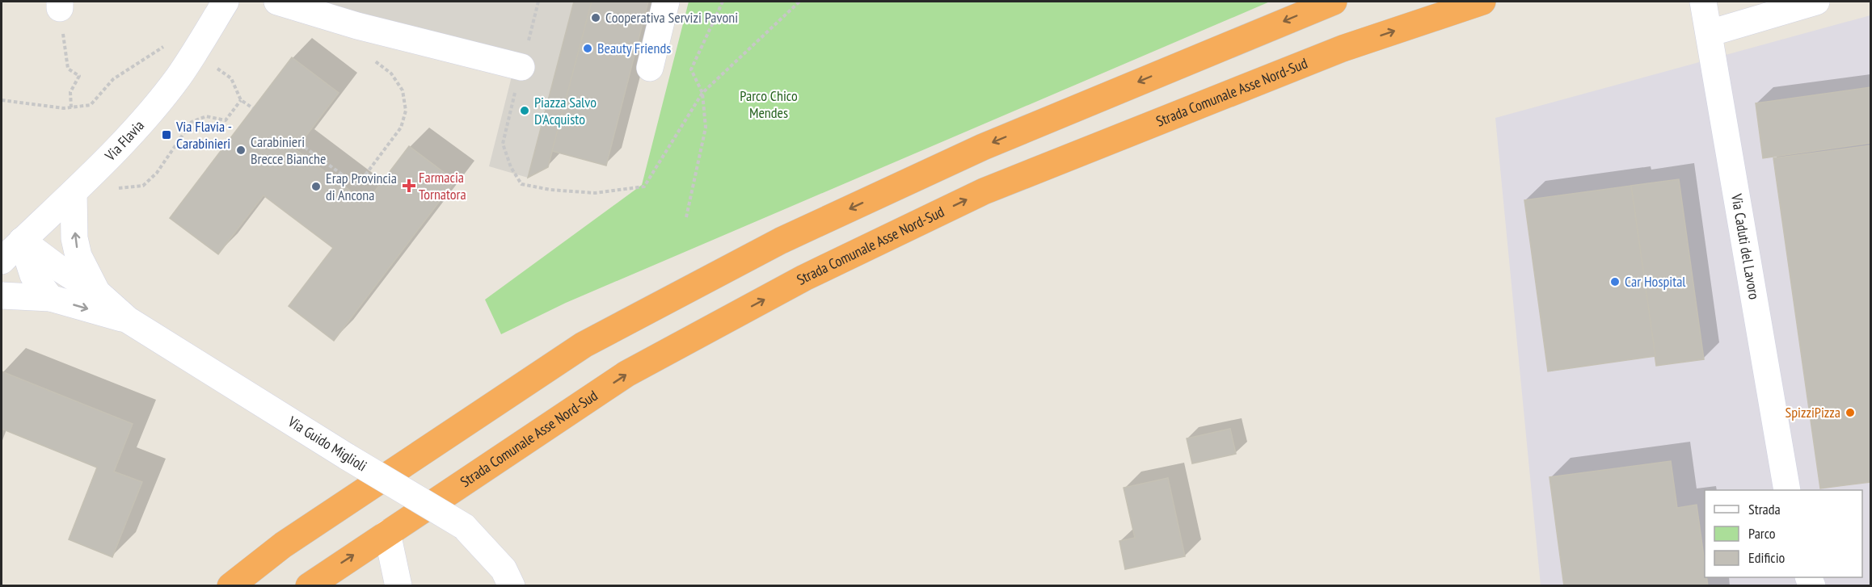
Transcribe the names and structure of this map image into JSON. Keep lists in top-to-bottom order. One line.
{"streets":{"highway":["Strada Comunale Asse Nord-Sud"],"street":["Via Flavia","Via Caduti del Lavoro","Via Guido Miglioli"]},"crossings":[["Via Flavia","Via Guido Miglioli"]],"parks":["Parco Chico Mendes"],"places":{"other":["Cooperativa Servizi Pavoni","Beauty Friends","Piazza Salvo D'Acquisto","Carabinieri Brecce Bianche","Erap Provincia di Ancona","Car Hospital","SpizziPizza"],"transit":["Via Flavia - Carabinieri"],"health":["Farmacia Tornatora"]},"legend":["Strada","Parco","Edificio"]}
